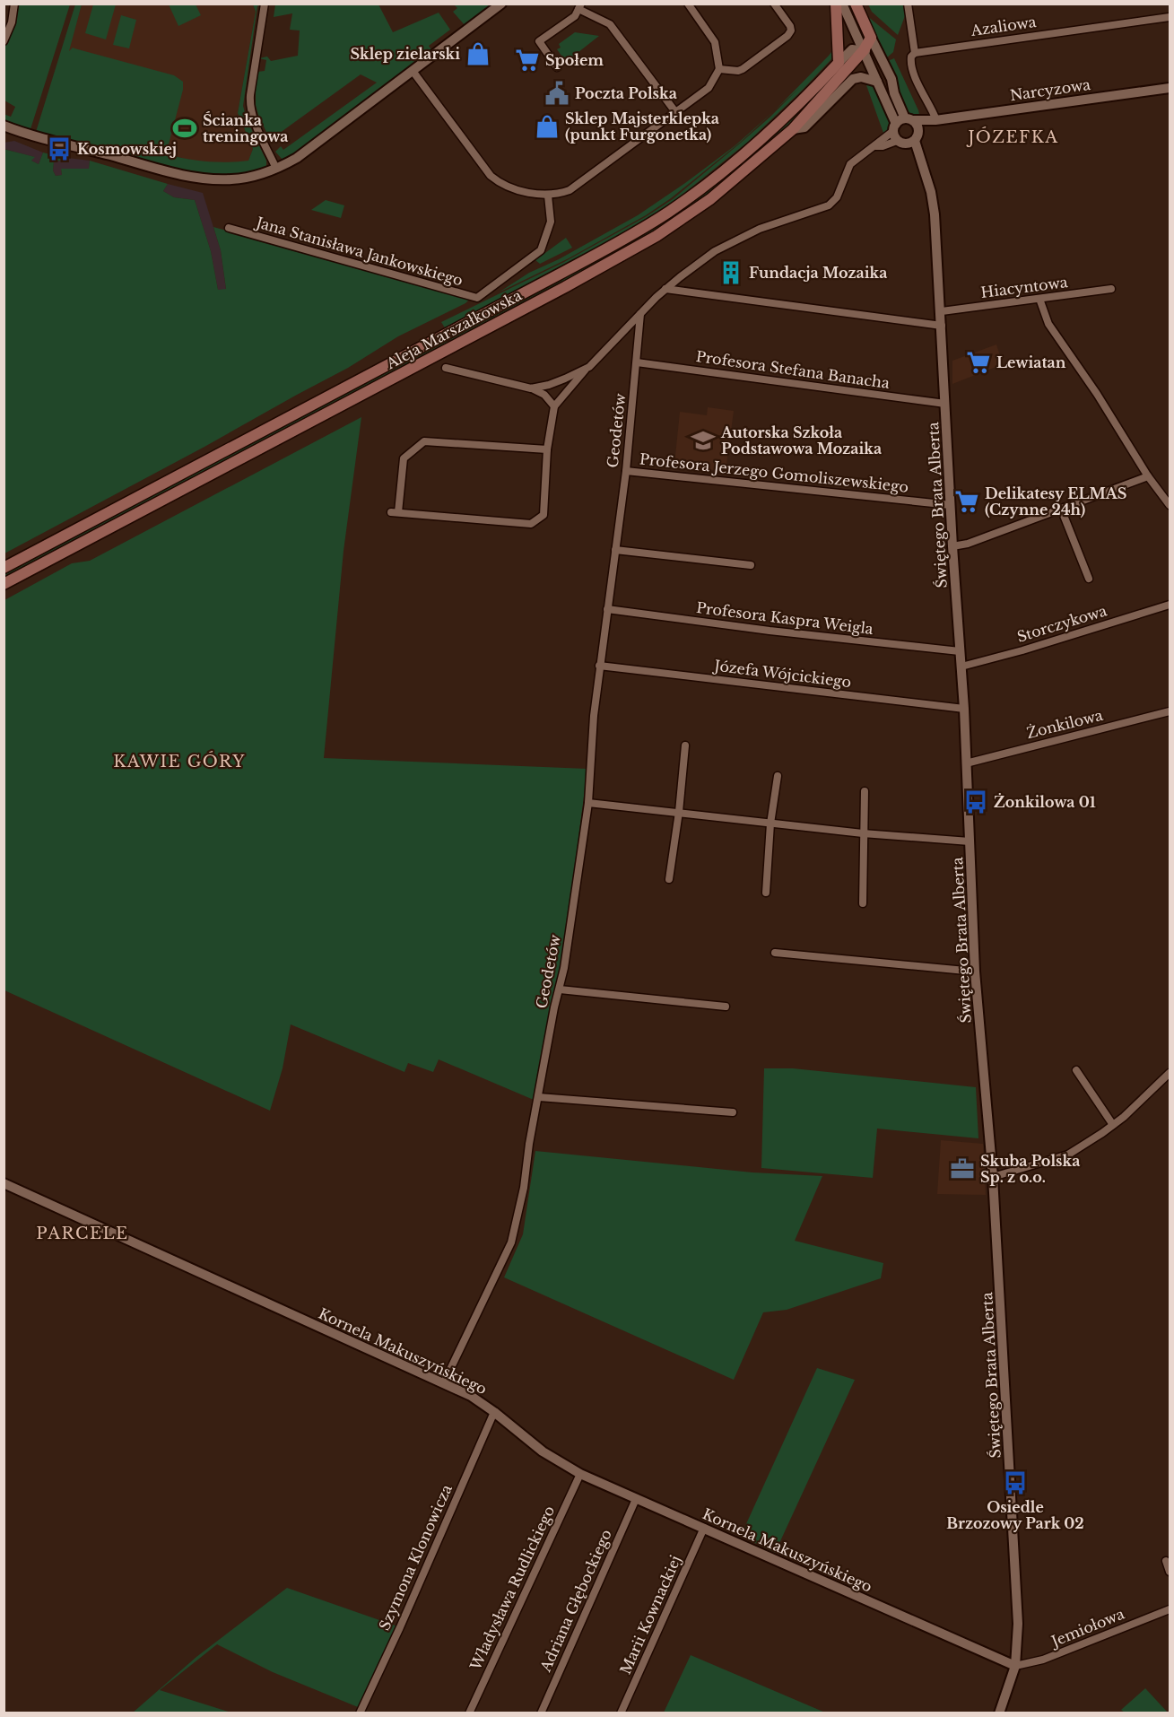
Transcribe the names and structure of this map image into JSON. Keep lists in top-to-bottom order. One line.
{"streets":{"main road":["Aleja Marszałkowska"],"street":["Azaliowa","Narcyzowa","Jana Stanisława Jankowskiego","Hiacyntowa","Profesora Stefana Banacha","Geodetów","Profesora Jerzego Gomoliszewskiego","Świętego Brata Alberta","Profesora Kaspra Weigla","Storczykowa","Józefa Wójcickiego","Żonkilowa","Kornela Makuszyńskiego","Szymona Klonowicza","Władysława Rudlickiego","Adriana Głębockiego","Marii Kownackiej","Jemiołowa"]},"crossings":[["Narcyzowa","Świętego Brata Alberta"],["Hiacyntowa","Świętego Brata Alberta"],["Aleja Marszałkowska","Świętego Brata Alberta"],["Profesora Stefana Banacha","Geodetów"],["Profesora Stefana Banacha","Świętego Brata Alberta"],["Geodetów","Profesora Jerzego Gomoliszewskiego"],["Geodetów","Profesora Kaspra Weigla"],["Geodetów","Józefa Wójcickiego"],["Geodetów","Kornela Makuszyńskiego"],["Profesora Jerzego Gomoliszewskiego","Świętego Brata Alberta"],["Świętego Brata Alberta","Profesora Kaspra Weigla"],["Świętego Brata Alberta","Storczykowa"],["Świętego Brata Alberta","Józefa Wójcickiego"],["Świętego Brata Alberta","Żonkilowa"],["Świętego Brata Alberta","Kornela Makuszyńskiego"],["Świętego Brata Alberta","Jemiołowa"],["Kornela Makuszyńskiego","Szymona Klonowicza"],["Kornela Makuszyńskiego","Władysława Rudlickiego"],["Kornela Makuszyńskiego","Adriana Głębockiego"],["Kornela Makuszyńskiego","Marii Kownackiej"],["Kornela Makuszyńskiego","Jemiołowa"]],"districts":["JÓZEFKA","KAWIE GÓRY","PARCELE"],"places":{"shop":["Sklep zielarski","Sklep Majsterklepka (punkt Furgonetka)"],"supermarket":["Społem","Lewiatan","Delikatesy ELMAS (Czynne 24h)"],"public building":["Poczta Polska"],"sports":["Ścianka treningowa"],"bus stop":["Kosmowskiej","Żonkilowa 01","Osiedle Brzozowy Park 02"],"building":["Fundacja Mozaika"],"school or university":["Autorska Szkoła Podstawowa Mozaika"],"office":["Skuba Polska Sp. z o.o."]}}
